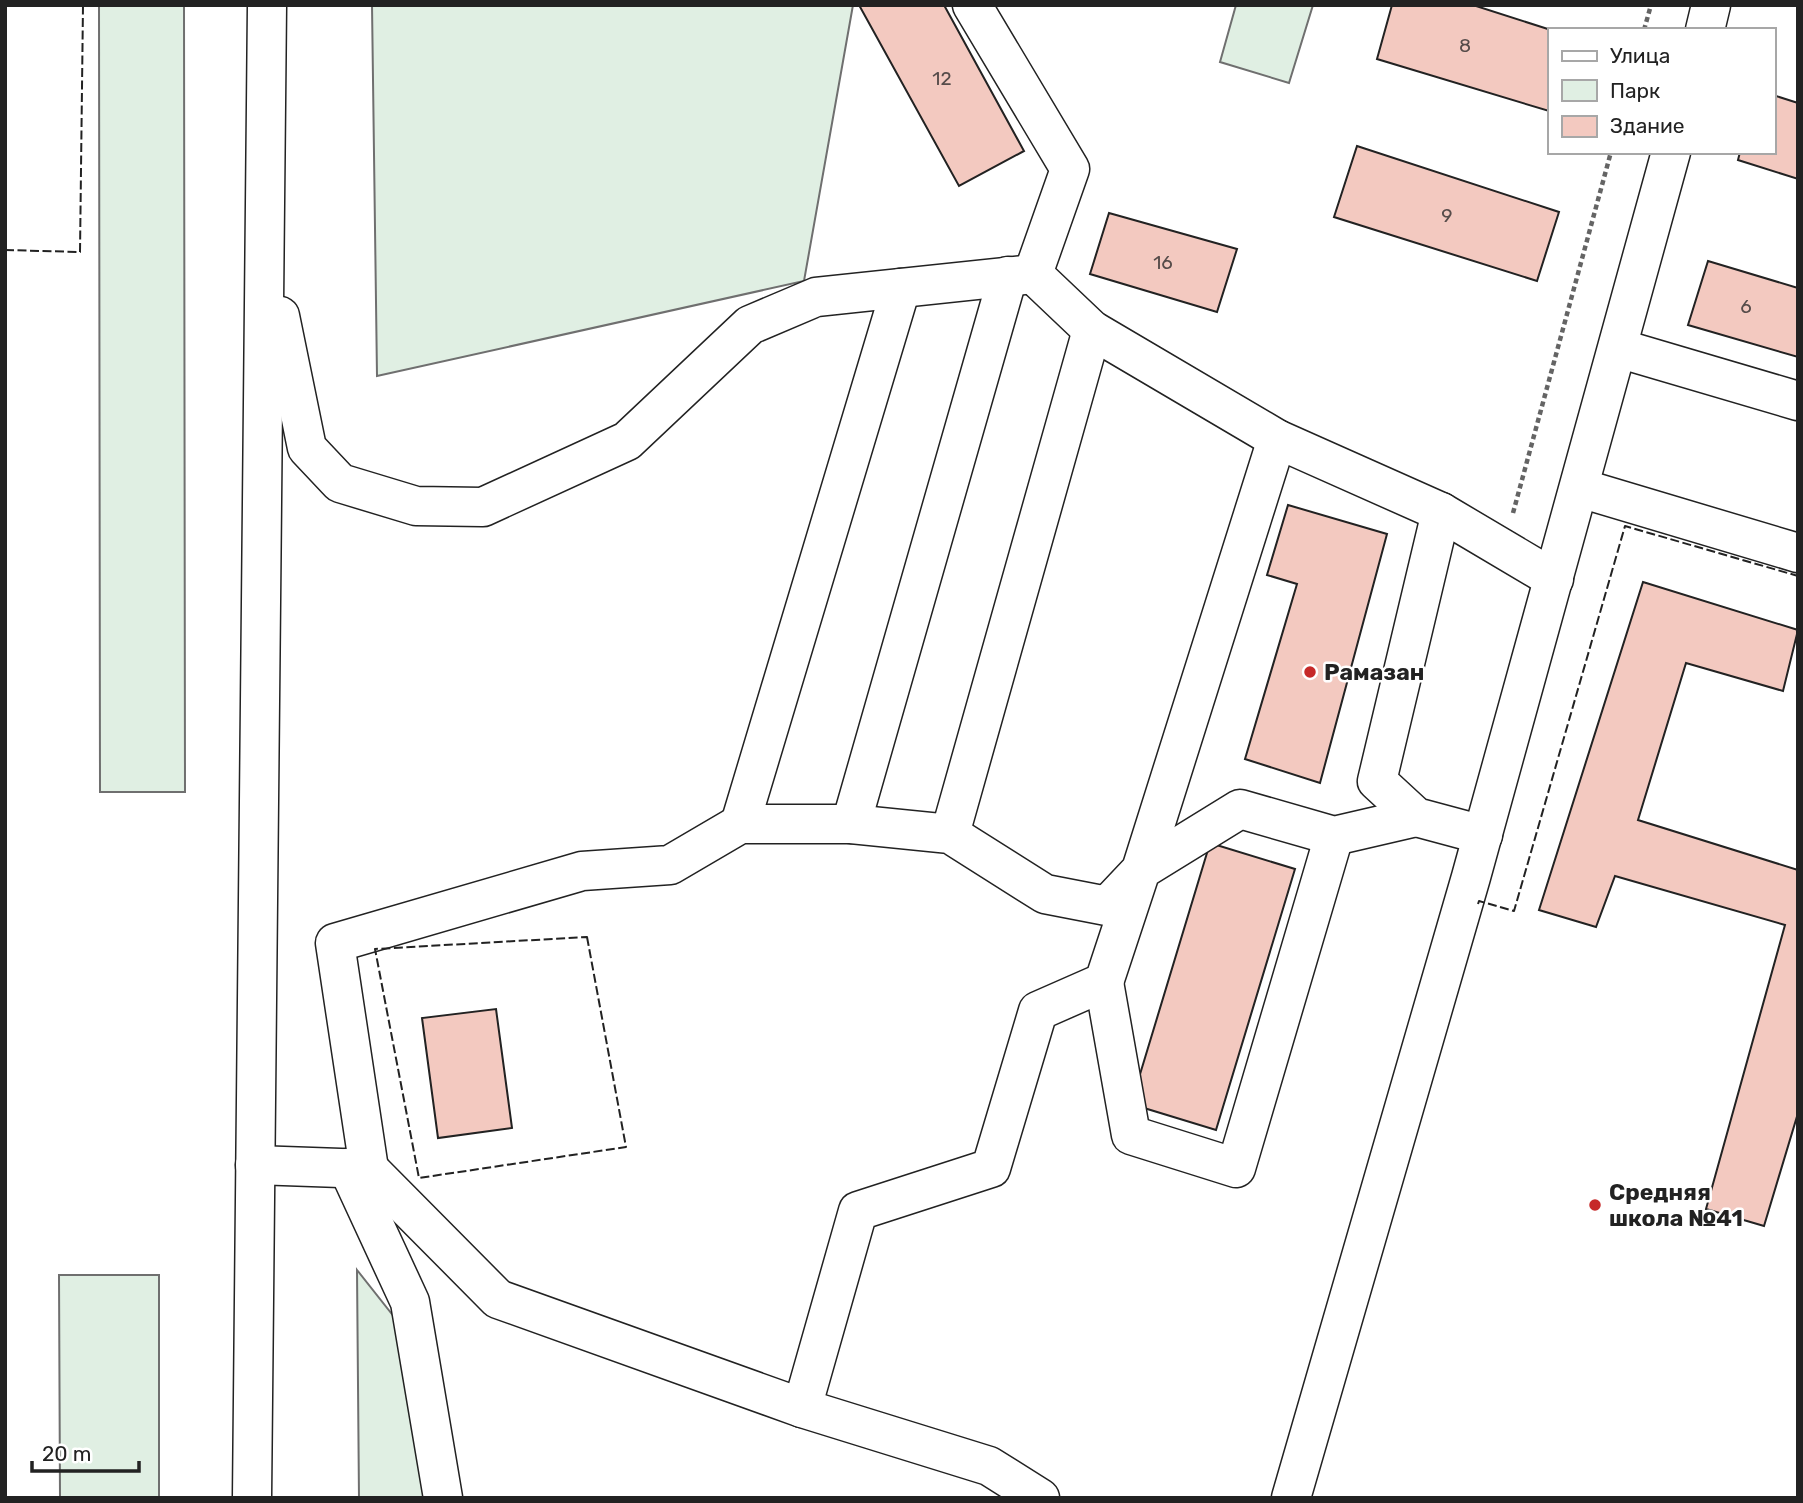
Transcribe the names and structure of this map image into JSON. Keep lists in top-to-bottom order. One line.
{"places":["Рамазан","Средняя школа №41"],"house_numbers":["8","12","9","16","6"],"legend":["Улица","Парк","Здание"],"scale_bar":"20 m"}
